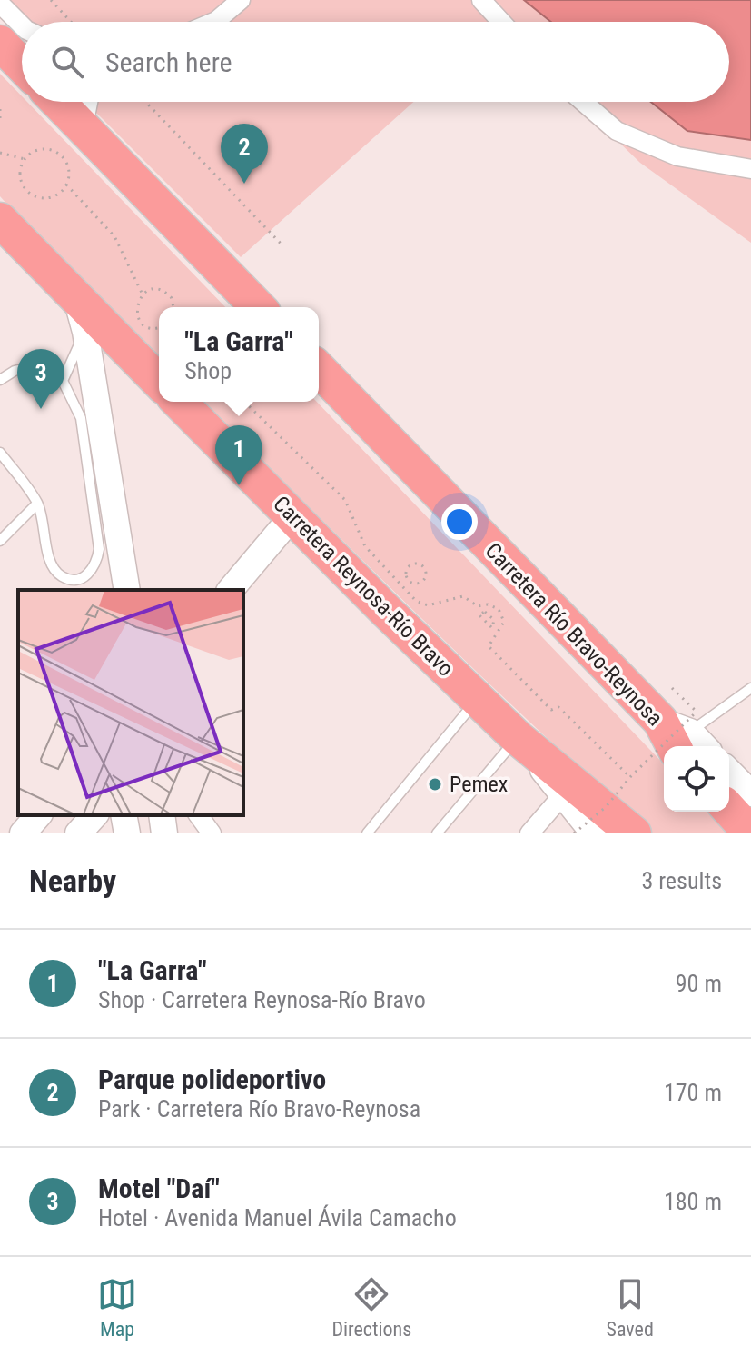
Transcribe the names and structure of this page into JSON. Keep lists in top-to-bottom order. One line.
{"streets":{"highway":["Carretera Reynosa-Río Bravo","Carretera Río Bravo-Reynosa"]},"places":["Pemex"],"page":{"search":"Search here","pins":["2","3","1"],"popup":["\"La Garra\"","Shop"],"heading":["Nearby","3 results"],"list":[{"mark":"1","name":"\"La Garra\"","note":"Shop · Carretera Reynosa-Río Bravo","value":"90 m"},{"mark":"2","name":"Parque polideportivo","note":"Park · Carretera Río Bravo-Reynosa","value":"170 m"},{"mark":"3","name":"Motel \"Daí\"","note":"Hotel · Avenida Manuel Ávila Camacho","value":"180 m"}],"nav":["Map","Directions","Saved"]}}
